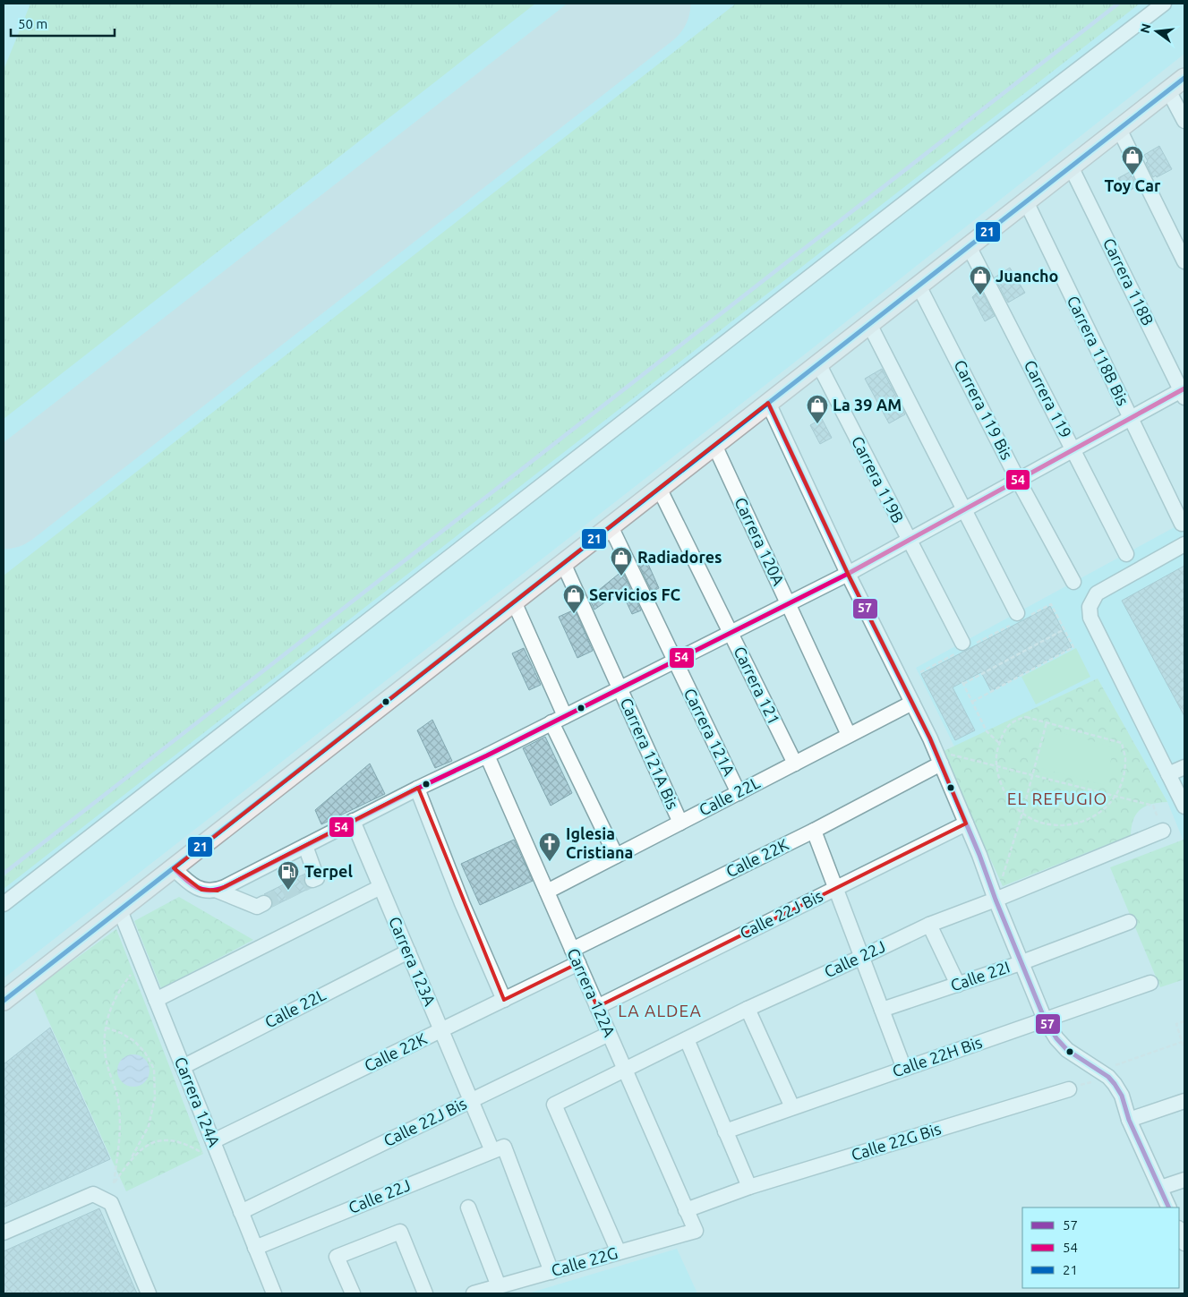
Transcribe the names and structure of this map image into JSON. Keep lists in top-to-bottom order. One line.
{"streets":{"street":["Carrera 118B","Carrera 118B Bis","Carrera 119","Carrera 119 Bis","Carrera 119B","Carrera 120A","Carrera 121","Carrera 121A","Carrera 121A Bis","Calle 22L","Calle 22K","Calle 22J Bis","Calle 22J","Carrera 123A","Calle 22I","Carrera 122A","Calle 22H Bis","Carrera 124A","Calle 22G Bis","Calle 22G"]},"crossings":[["Carrera 120A","Calle 22L"],["Carrera 121","Calle 22L"],["Carrera 121A","Calle 22L"],["Carrera 121A Bis","Calle 22L"],["Calle 22L","Carrera 123A"],["Calle 22L","Carrera 122A"],["Calle 22L","Carrera 124A"],["Calle 22K","Carrera 123A"],["Calle 22K","Carrera 122A"],["Calle 22K","Carrera 124A"],["Calle 22J Bis","Carrera 123A"],["Calle 22J Bis","Carrera 122A"],["Calle 22J Bis","Carrera 124A"],["Calle 22J","Carrera 123A"],["Calle 22J","Carrera 122A"],["Calle 22J","Carrera 124A"],["Calle 22J","Calle 22G"],["Carrera 123A","Calle 22G"],["Carrera 122A","Calle 22G Bis"],["Carrera 122A","Calle 22G"]],"districts":["EL REFUGIO","LA ALDEA"],"places":{"shop":["Toy Car","Juancho","La 39 AM","Radiadores","Servicios FC"],"church":["Iglesia Cristiana"],"fuel station":["Terpel"]},"lines":["transit line 21","transit line 54","transit line 57"],"legend":["57","54","21"],"scale_bar":"50 m","north":"left"}
